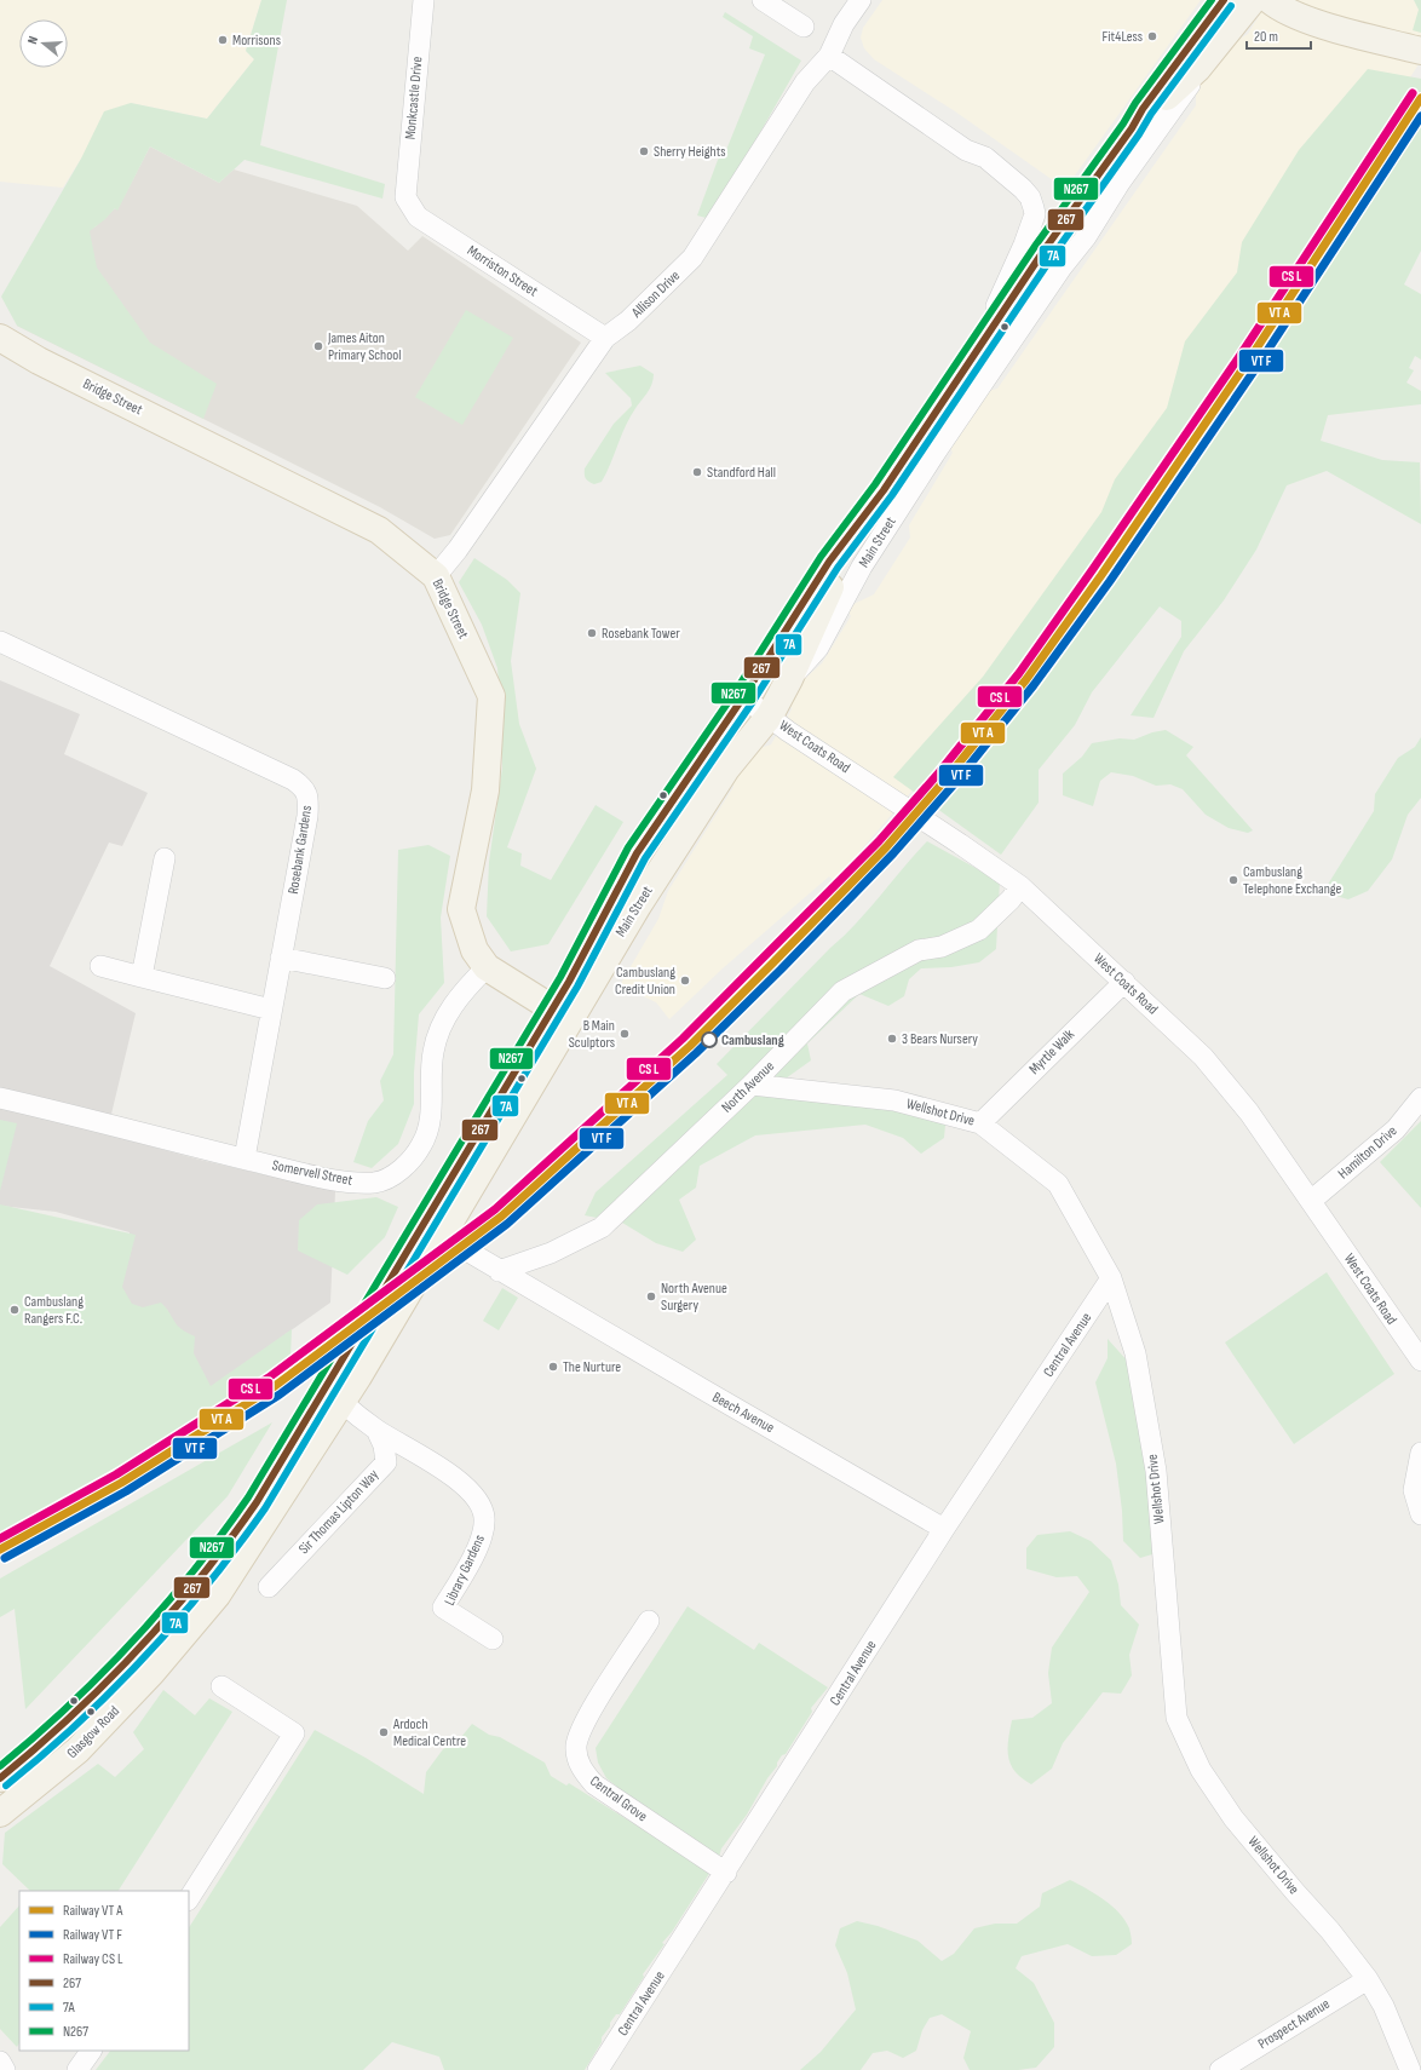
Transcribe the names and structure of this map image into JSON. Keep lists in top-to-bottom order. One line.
{"streets":{"main road":["Bridge Street","Main Street","Glasgow Road"],"street":["Monkcastle Drive","Morriston Street","Allison Drive","West Coats Road","Rosebank Gardens","Myrtle Walk","North Avenue","Wellshot Drive","Hamilton Drive","Somervell Street","Central Avenue","Beech Avenue","Sir Thomas Lipton Way","Library Gardens","Central Grove","Prospect Avenue"]},"crossings":[["Monkcastle Drive","Morriston Street"],["Morriston Street","Allison Drive"],["Allison Drive","Bridge Street"],["Bridge Street","Main Street"],["Bridge Street","Somervell Street"],["Main Street","West Coats Road"],["Main Street","Beech Avenue"],["Main Street","Library Gardens"],["Main Street","Glasgow Road"],["West Coats Road","Myrtle Walk"],["West Coats Road","North Avenue"],["West Coats Road","Hamilton Drive"],["Rosebank Gardens","Somervell Street"],["Myrtle Walk","Wellshot Drive"],["North Avenue","Wellshot Drive"],["North Avenue","Beech Avenue"],["Wellshot Drive","Central Avenue"],["Wellshot Drive","Prospect Avenue"],["Central Avenue","Beech Avenue"],["Central Avenue","Central Grove"],["Sir Thomas Lipton Way","Library Gardens"]],"places":["Fit4Less","Morrisons","Sherry Heights","James Aiton Primary School","Standford Hall","Rosebank Tower","Cambuslang Telephone Exchange","Cambuslang Credit Union","B Main Sculptors","3 Bears Nursery","Cambuslang","North Avenue Surgery","Cambuslang Rangers F.C.","The Nurture","Ardoch Medical Centre"],"lines":["transit line 267","transit line N267","transit line 7A"],"legend":["Railway VT A","Railway VT F","Railway CS L","267","7A","N267"],"scale_bar":"20 m","north":"left"}
